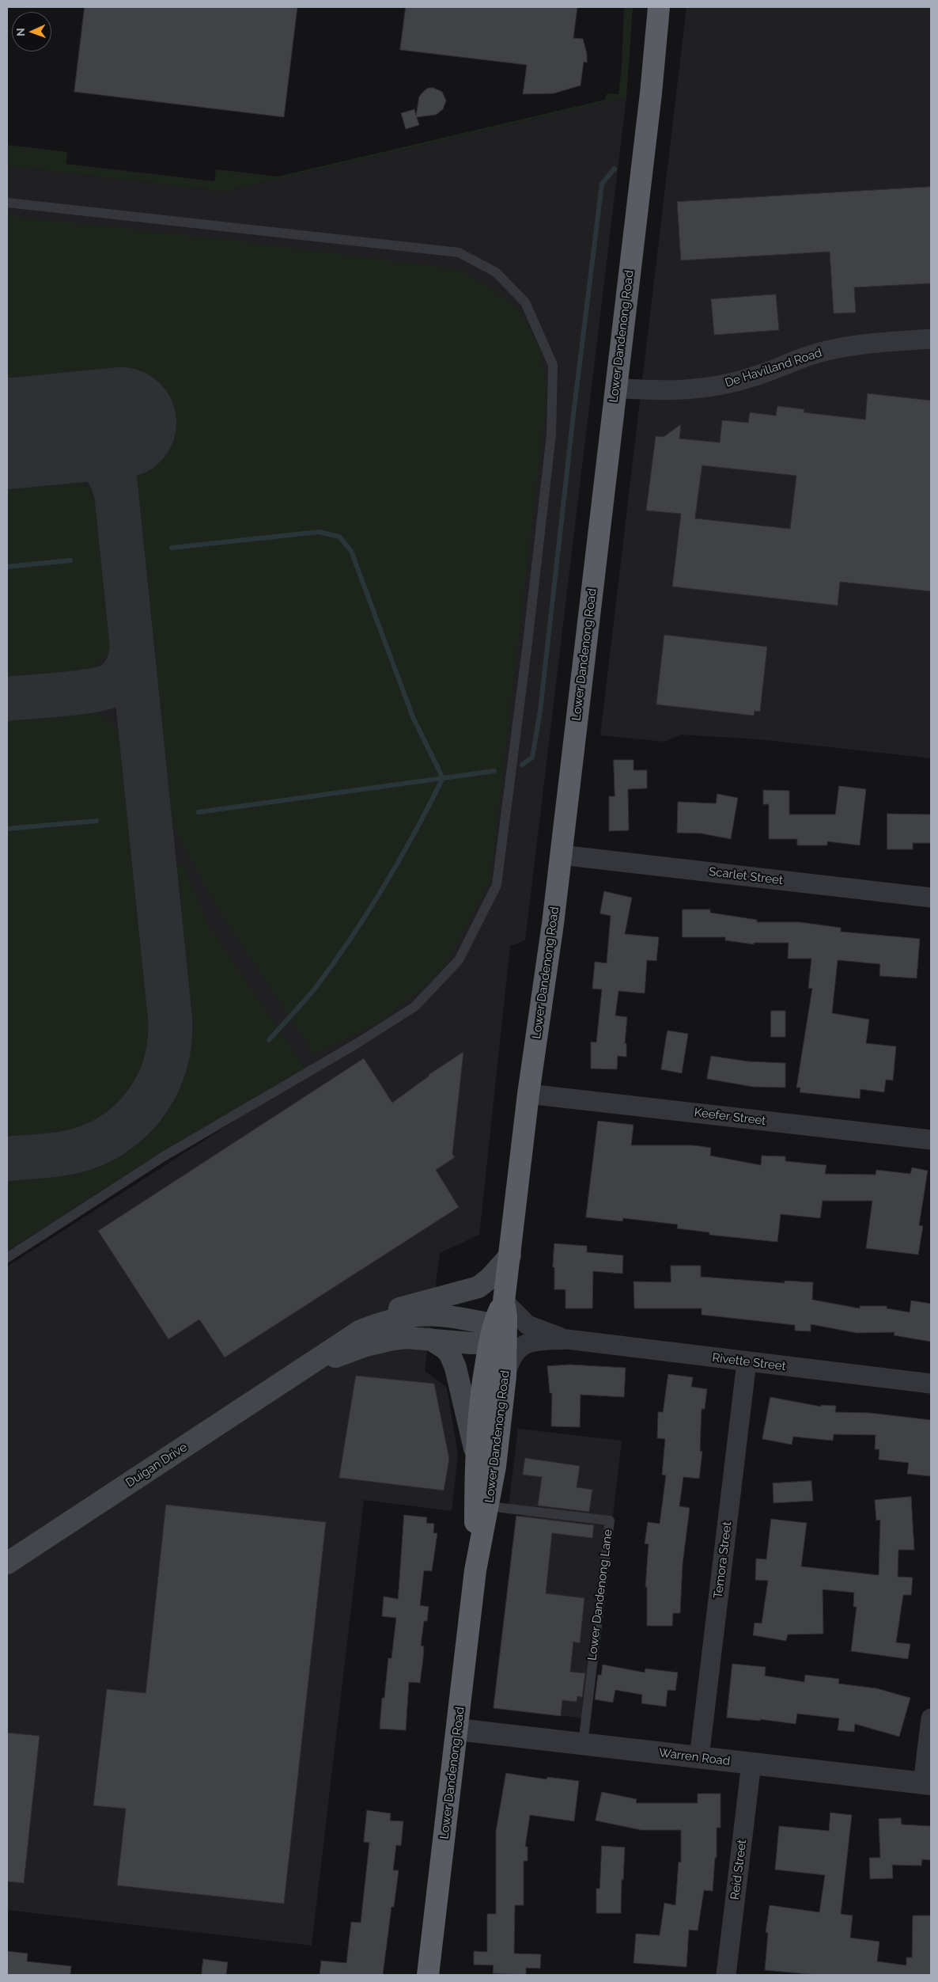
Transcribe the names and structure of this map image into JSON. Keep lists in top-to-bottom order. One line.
{"streets":{"highway":["Lower Dandenong Road"],"main road":["Duigan Drive"],"street":["De Havilland Road","Scarlet Street","Keefer Street","Rivette Street","Temora Street","Warren Road","Reid Street"],"lane":["Lower Dandenong Lane"]},"crossings":[["Lower Dandenong Road","De Havilland Road"],["Lower Dandenong Road","Scarlet Street"],["Lower Dandenong Road","Keefer Street"],["Lower Dandenong Road","Rivette Street"],["Lower Dandenong Road","Duigan Drive"],["Lower Dandenong Road","Lower Dandenong Lane"],["Lower Dandenong Road","Warren Road"],["Rivette Street","Temora Street"],["Temora Street","Warren Road"],["Lower Dandenong Lane","Warren Road"],["Warren Road","Reid Street"]],"north":"left"}
